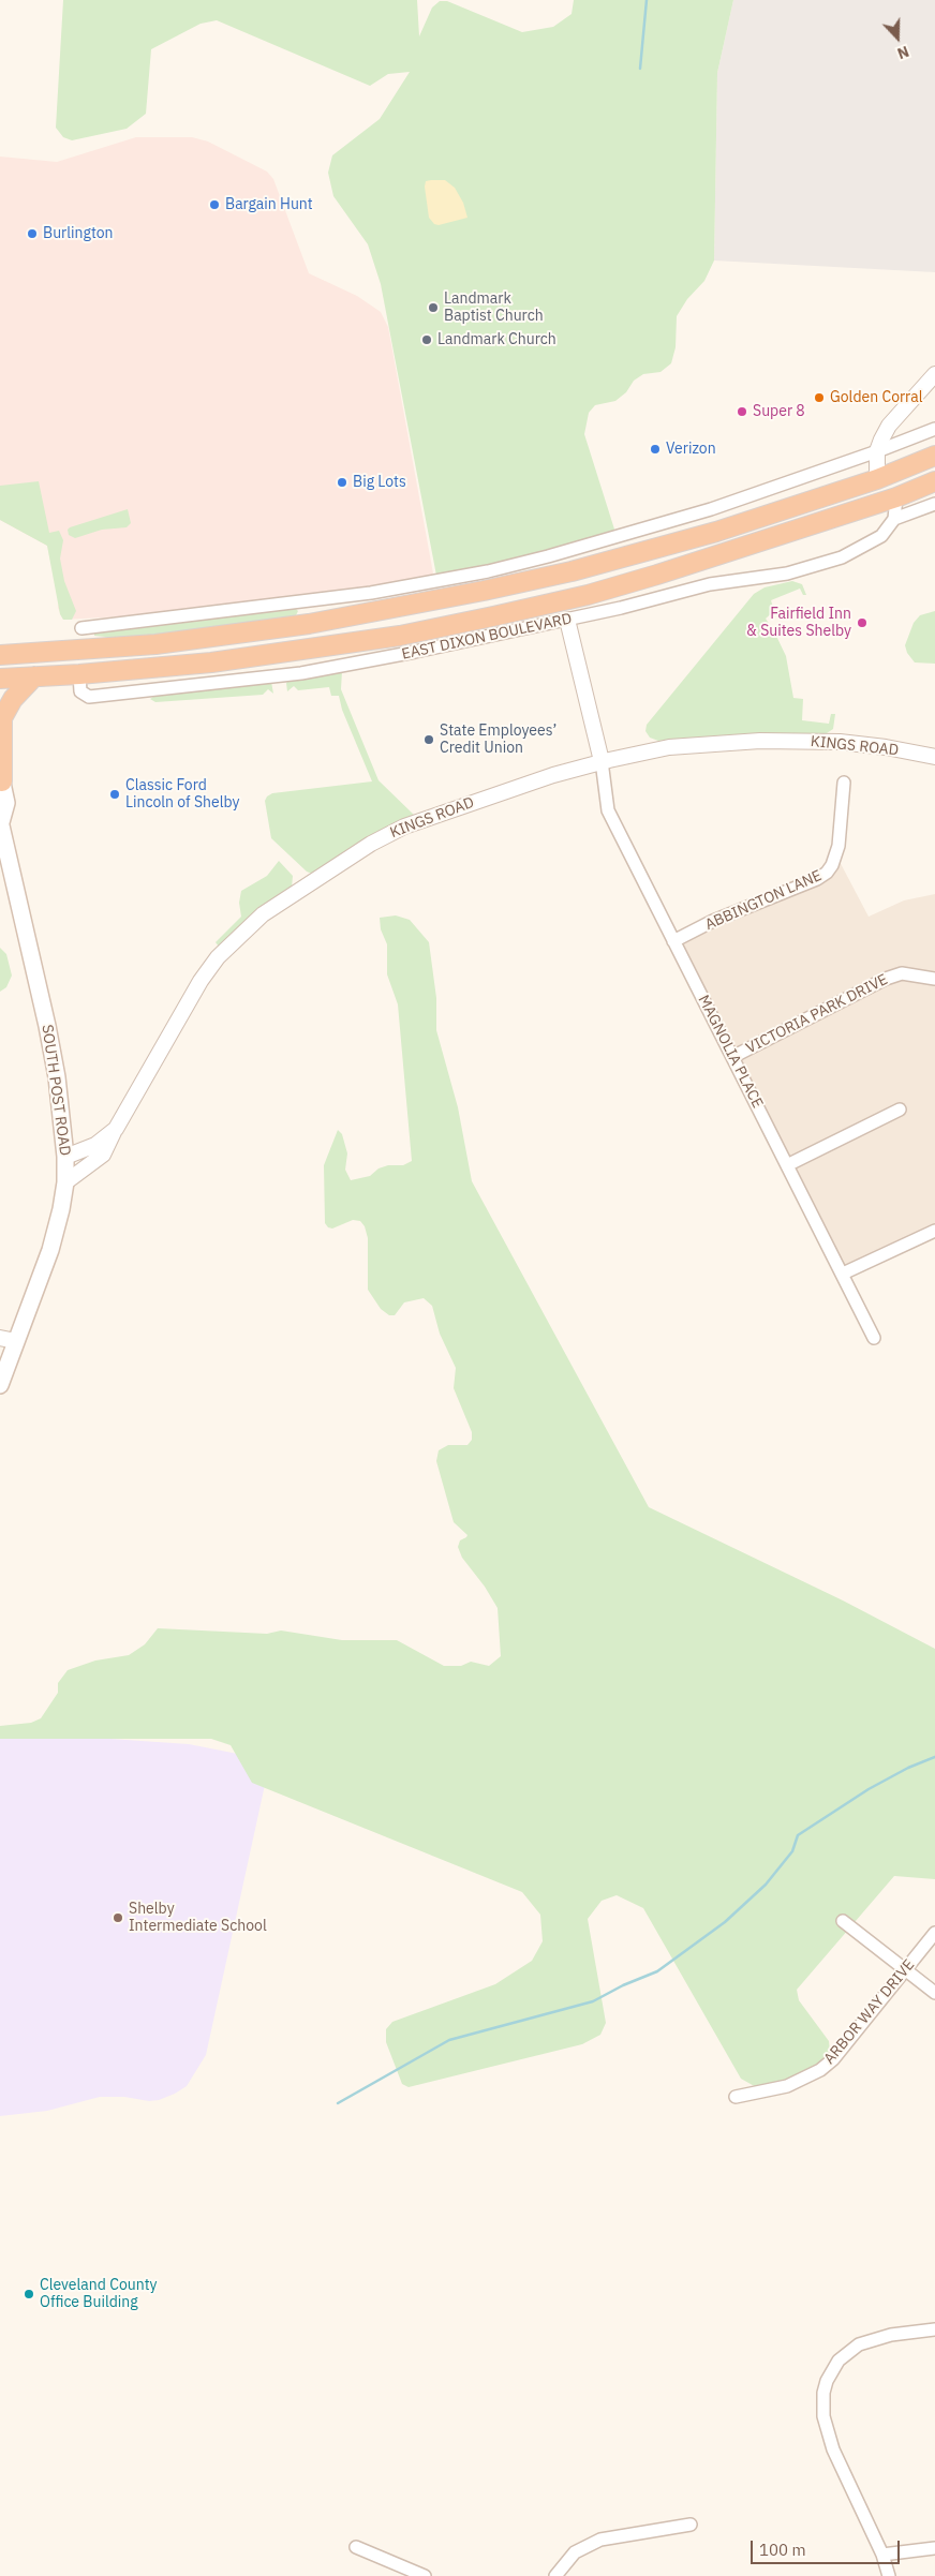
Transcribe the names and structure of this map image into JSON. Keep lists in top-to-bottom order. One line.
{"streets":{"highway":["EAST DIXON BOULEVARD"],"main road":["SOUTH POST ROAD"],"street":["KINGS ROAD","ABBINGTON LANE","VICTORIA PARK DRIVE","MAGNOLIA PLACE","ARBOR WAY DRIVE"]},"crossings":[["KINGS ROAD","MAGNOLIA PLACE"],["KINGS ROAD","SOUTH POST ROAD"],["ABBINGTON LANE","MAGNOLIA PLACE"],["VICTORIA PARK DRIVE","MAGNOLIA PLACE"]],"places":["Bargain Hunt","Burlington","Landmark Baptist Church","Landmark Church","Golden Corral","Super 8","Verizon","Big Lots","Fairfield Inn & Suites Shelby","State Employees’ Credit Union","Classic Ford Lincoln of Shelby","Shelby Intermediate School","Cleveland County Office Building"],"scale_bar":"100 m","north":"bottom"}
